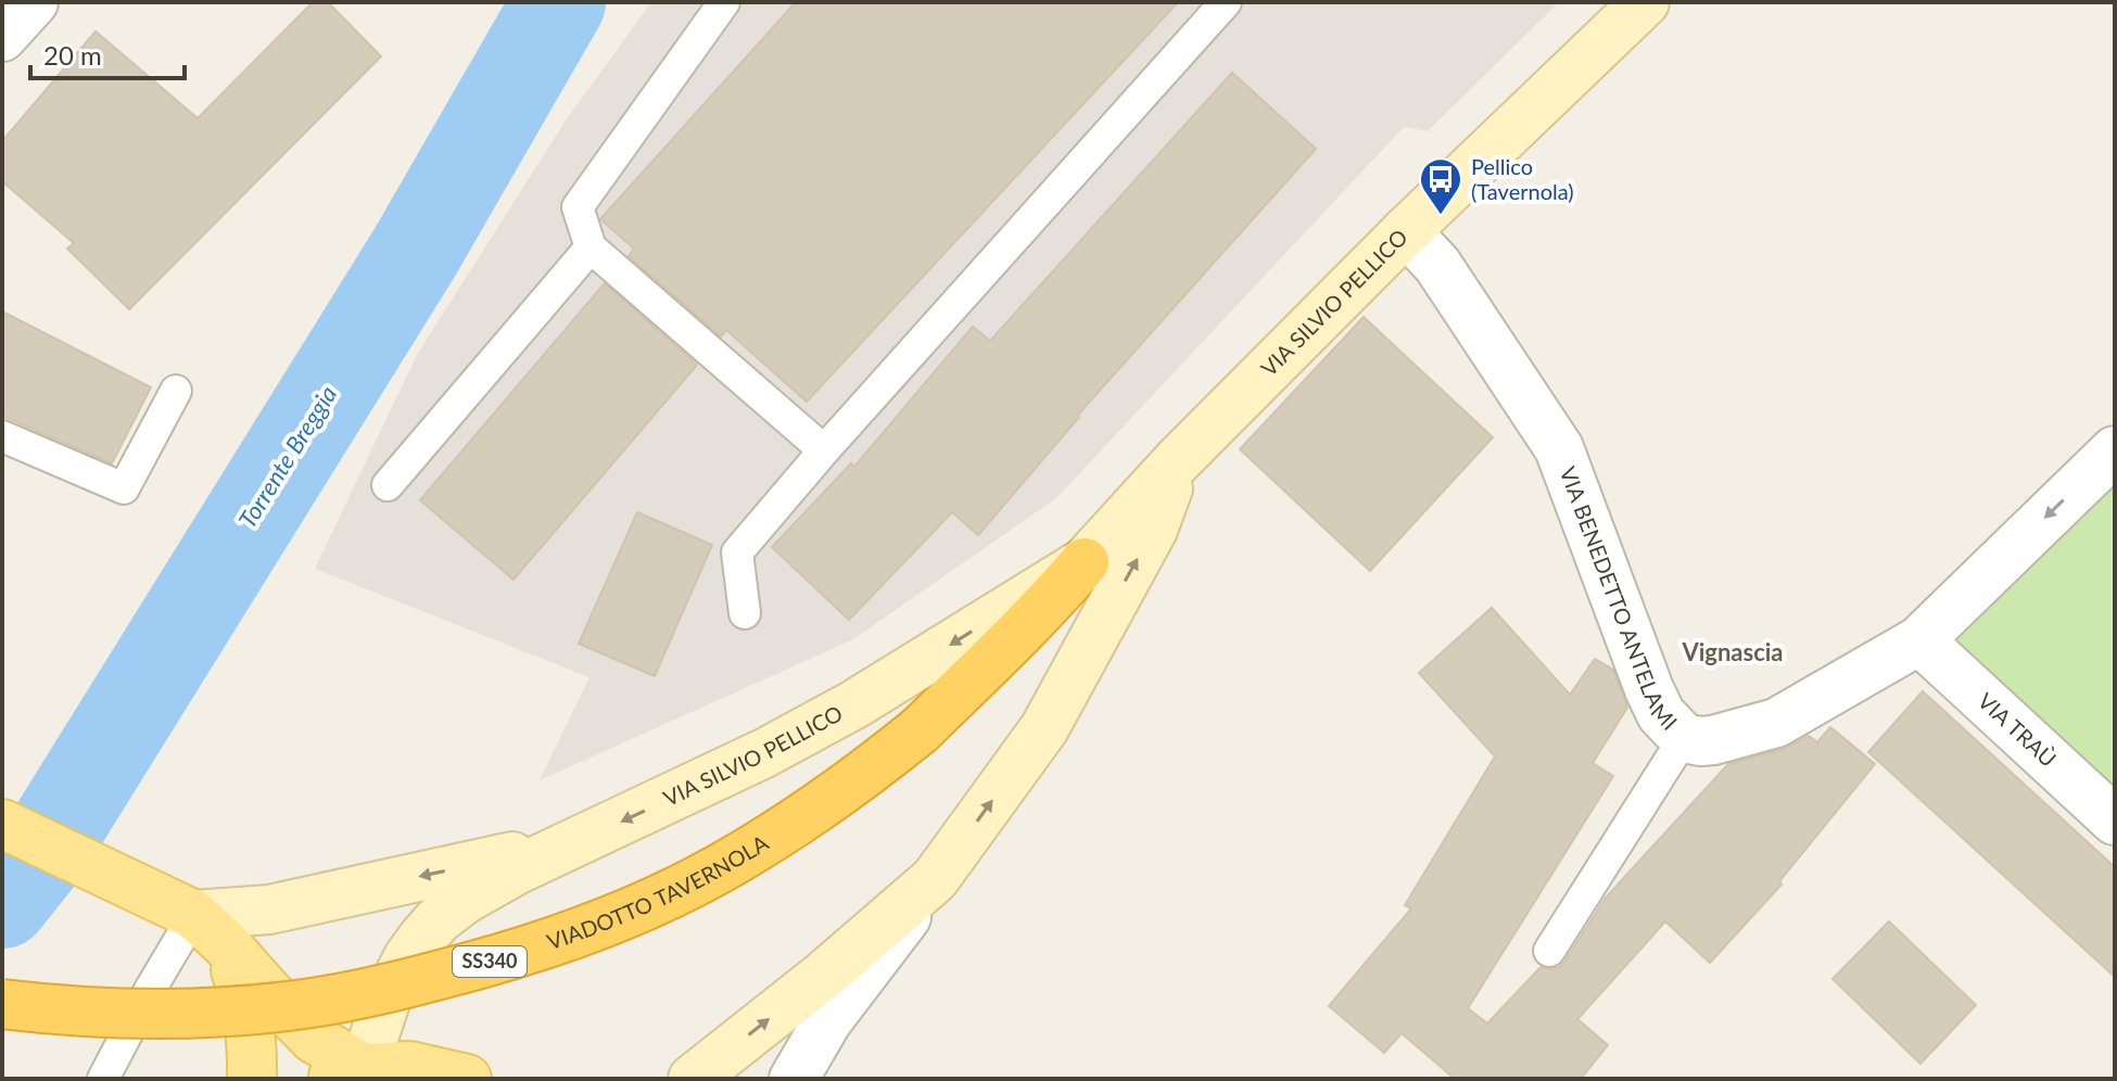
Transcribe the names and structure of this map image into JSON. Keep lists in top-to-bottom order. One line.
{"streets":{"highway":["VIADOTTO TAVERNOLA","SS340"],"main road":["VIA SILVIO PELLICO"],"street":["VIA BENEDETTO ANTELAMI","VIA TRAÙ"]},"crossings":[["VIA SILVIO PELLICO","VIA BENEDETTO ANTELAMI"],["VIA SILVIO PELLICO","VIADOTTO TAVERNOLA"],["VIA BENEDETTO ANTELAMI","VIA TRAÙ"]],"districts":["Vignascia"],"water":["Torrente Breggia"],"places":{"bus stop":["Pellico (Tavernola)"]},"scale_bar":"20 m"}
